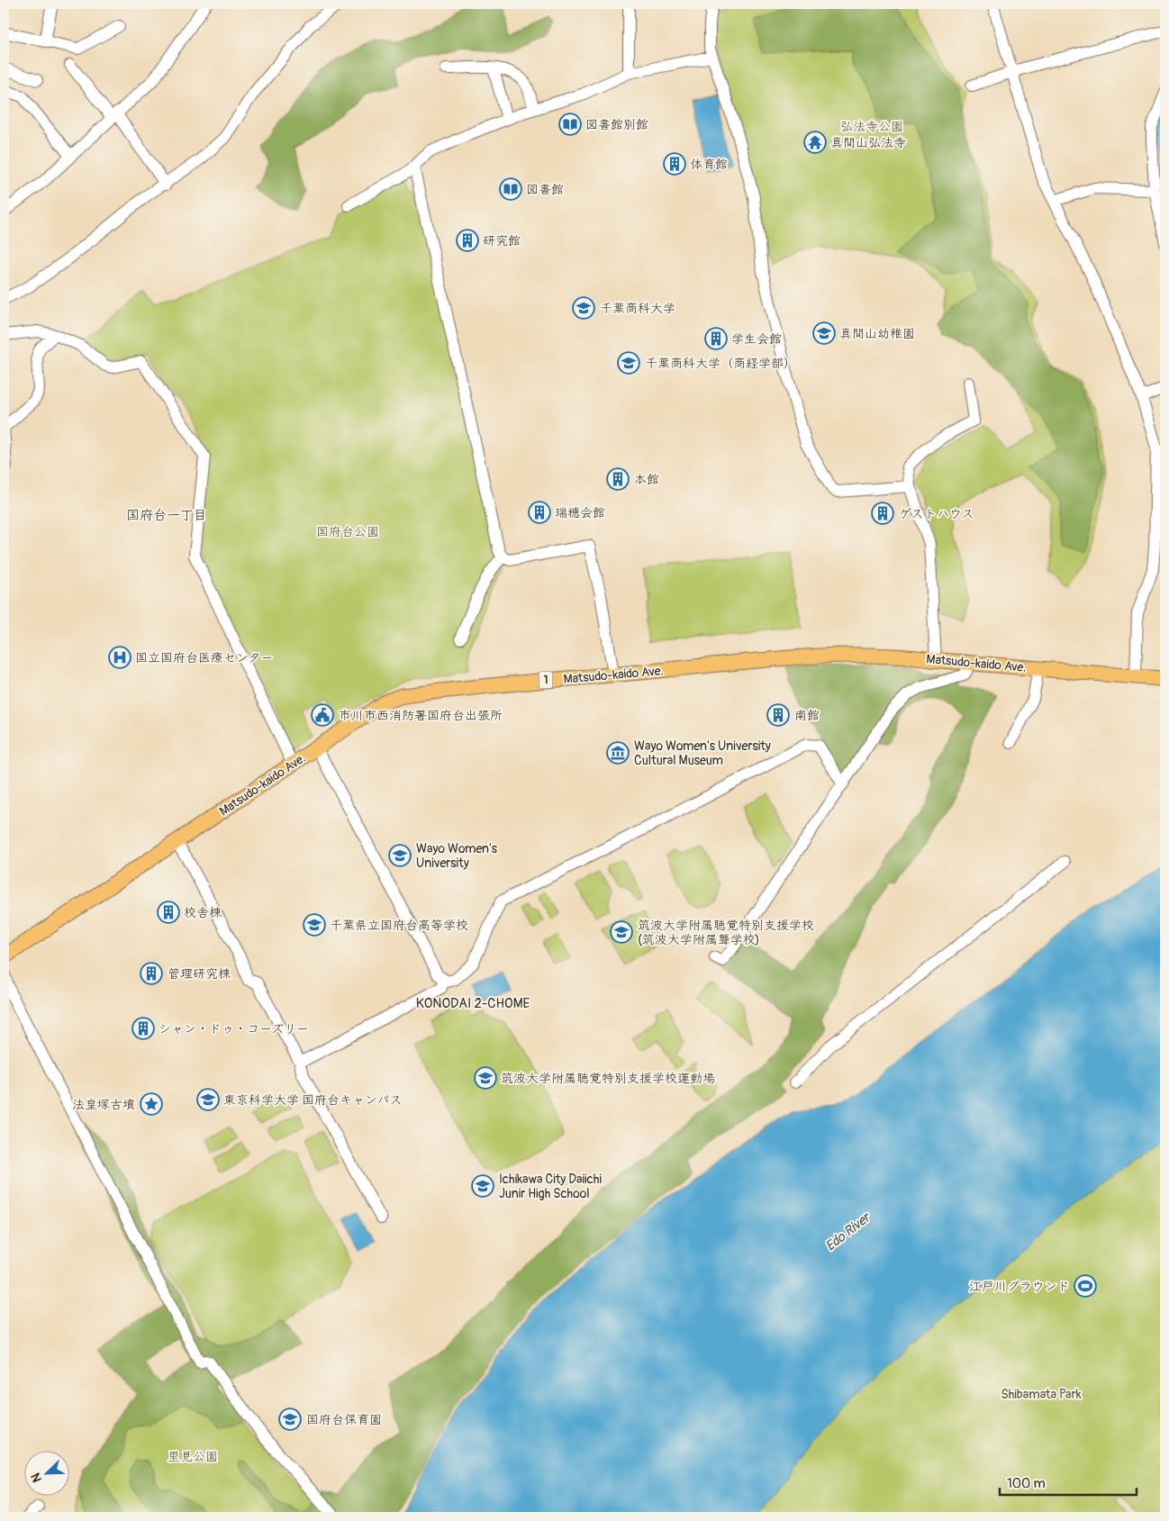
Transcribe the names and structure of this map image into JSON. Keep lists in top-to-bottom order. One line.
{"streets":{"main road":["Matsudo-kaido Ave.","1"]},"districts":["国府台一丁目","KONODAI 2-CHOME"],"water":["Edo River"],"parks":["弘法寺公園","国府台公園","Shibamata Park","里見公園"],"places":{"library":["図書館別館","図書館"],"temple":["真間山弘法寺"],"building":["体育館","研究館","学生会館","本館","瑞穂会館","ゲストハウス","南館","校舎棟","管理研究棟","シャン・ドゥ・コーズリー"],"school or university":["千葉商科大学","真間山幼稚園","千葉商科大学（商経学部）","Wayo Women's University","千葉県立国府台高等学校","筑波大学附属聴覚特別支援学校 (筑波大学附属聾学校)","筑波大学附属聴覚特別支援学校運動場","東京科学大学 国府台キャンパス","Ichikawa City Daiichi Junir High School","国府台保育園"],"hospital":["国立国府台医療センター"],"public building":["市川市西消防署国府台出張所"],"museum":["Wayo Women's University Cultural Museum"],"place":["法皇塚古墳"],"sports":["江戸川グラウンド"]},"scale_bar":"100 m","north":"bottom left"}
